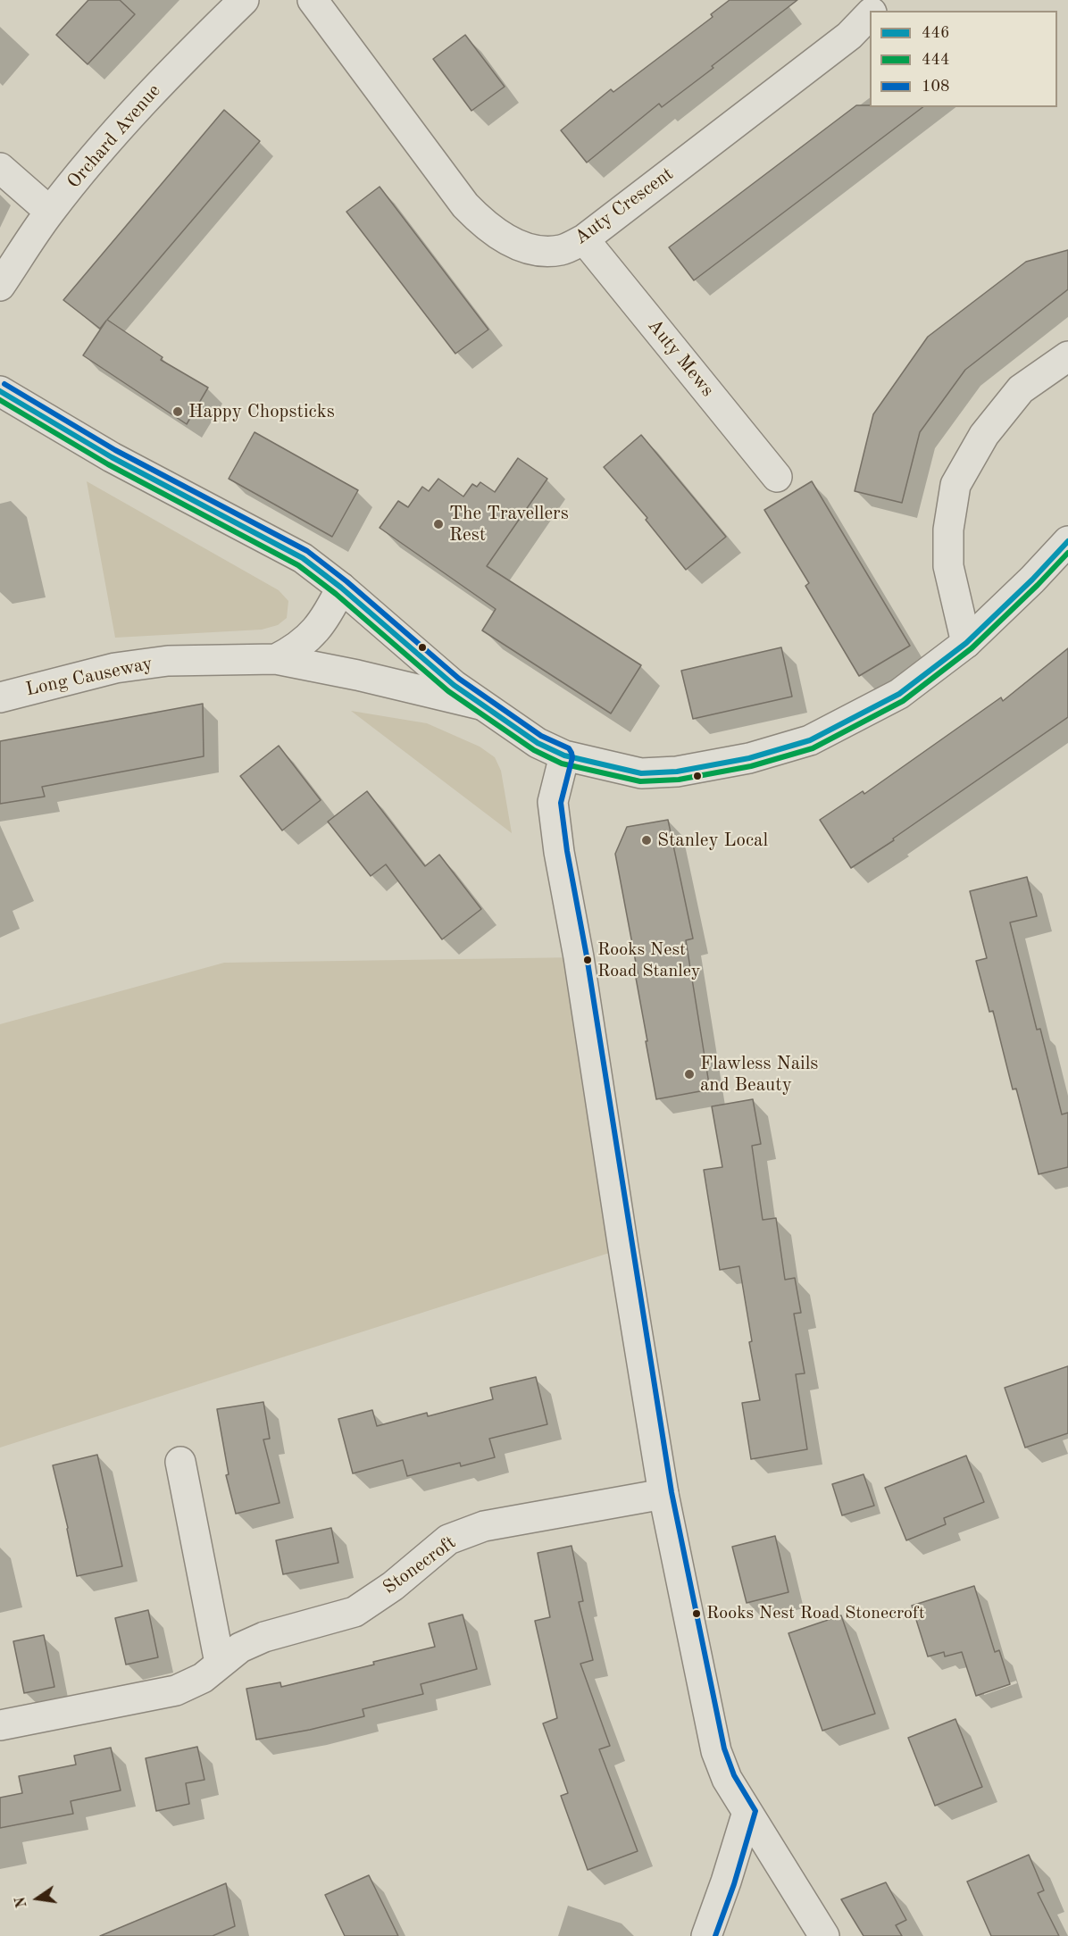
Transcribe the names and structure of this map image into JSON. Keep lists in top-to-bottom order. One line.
{"streets":{"street":["Orchard Avenue","Auty Crescent","Auty Mews","Long Causeway","Stonecroft"]},"crossings":[["Auty Crescent","Auty Mews"]],"places":["Happy Chopsticks","The Travellers Rest","Stanley Local","Rooks Nest Road Stanley","Flawless Nails and Beauty","Rooks Nest Road Stonecroft"],"lines":["transit line 108","transit line 446","transit line 444"],"legend":["446","444","108"],"north":"left"}
